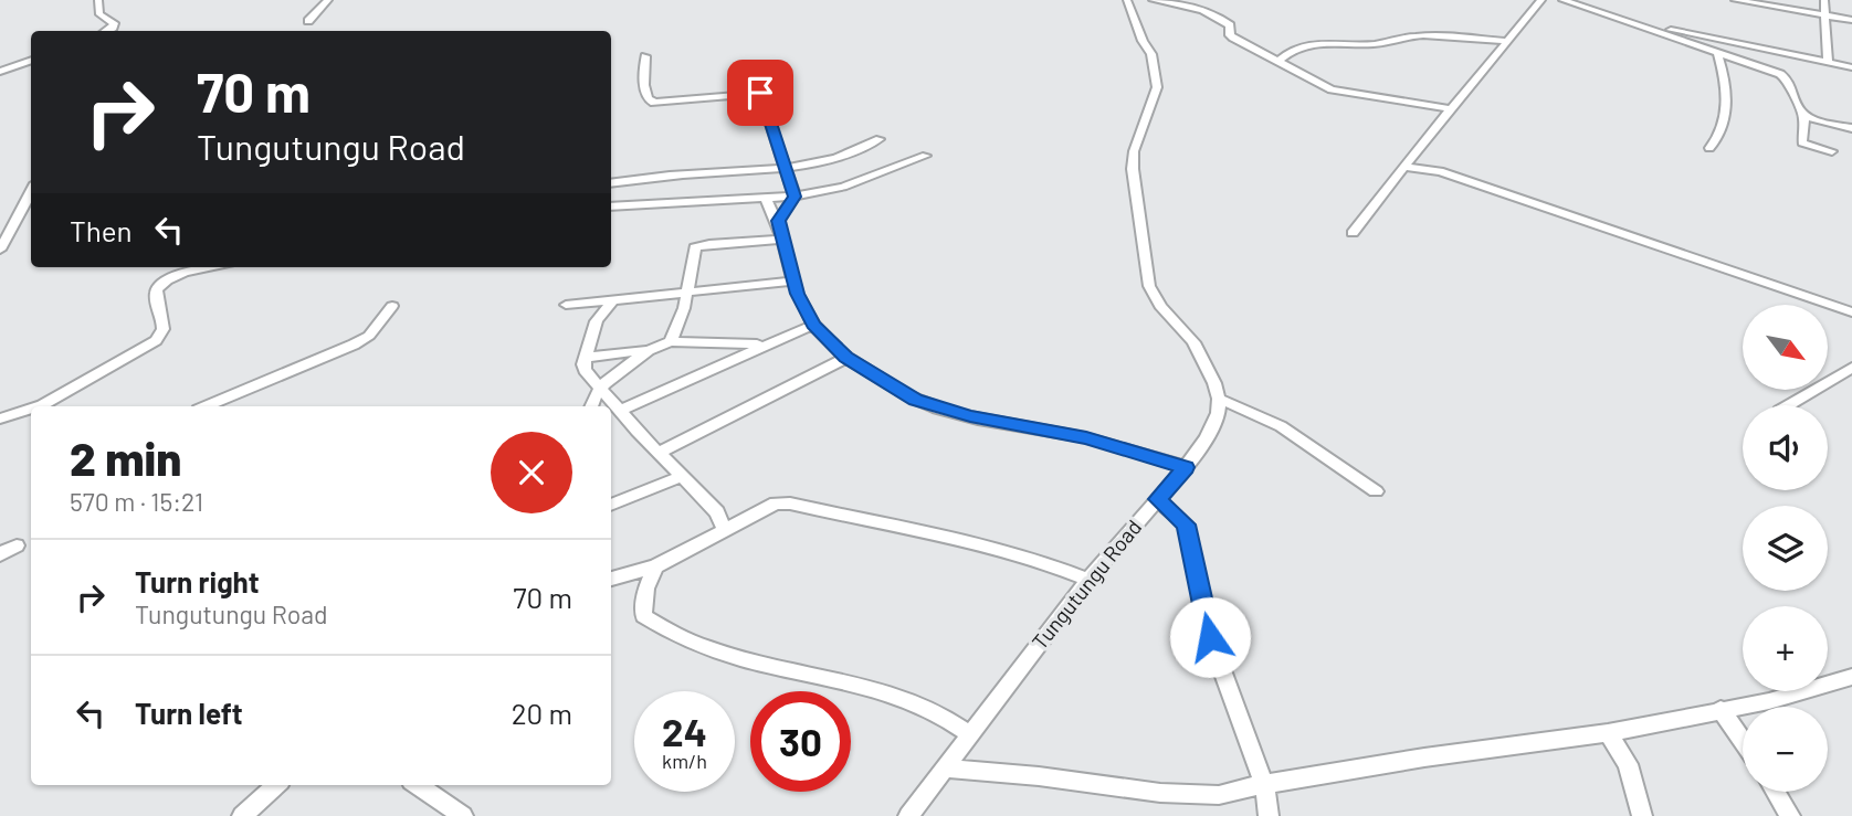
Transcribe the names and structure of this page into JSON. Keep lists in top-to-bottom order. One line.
{"streets":{"street":["Tungutungu Road"]},"north":"bottom right","page":{"turn":["70 m","Tungutungu Road"],"then":"Then","map_buttons":["+","−"],"heading":["2 min","570 m · 15:21"],"list":[{"name":"Turn right","note":"Tungutungu Road","value":"70 m"},{"name":"Turn left","value":"20 m"}],"speed":"24 km/h","limit":"30"}}
